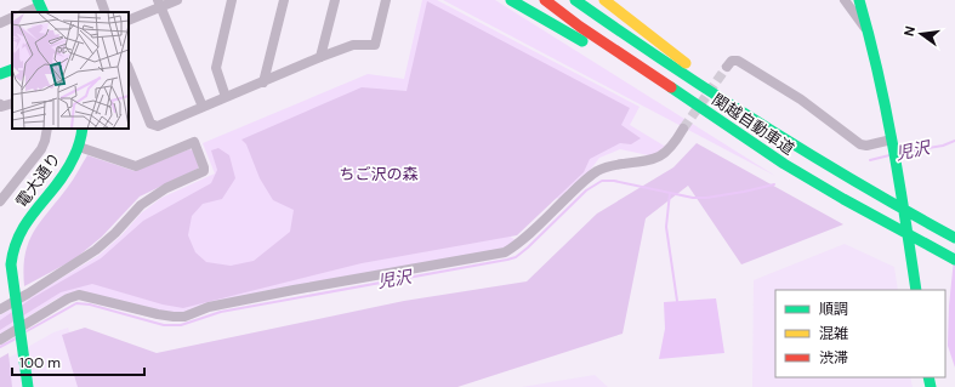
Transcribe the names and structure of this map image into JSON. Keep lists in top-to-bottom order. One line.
{"streets":{"main road":["関越自動車道","電大通り"]},"water":["児沢"],"parks":["ちご沢の森"],"legend":["順調","混雑","渋滞"],"scale_bar":"100 m","north":"left"}
